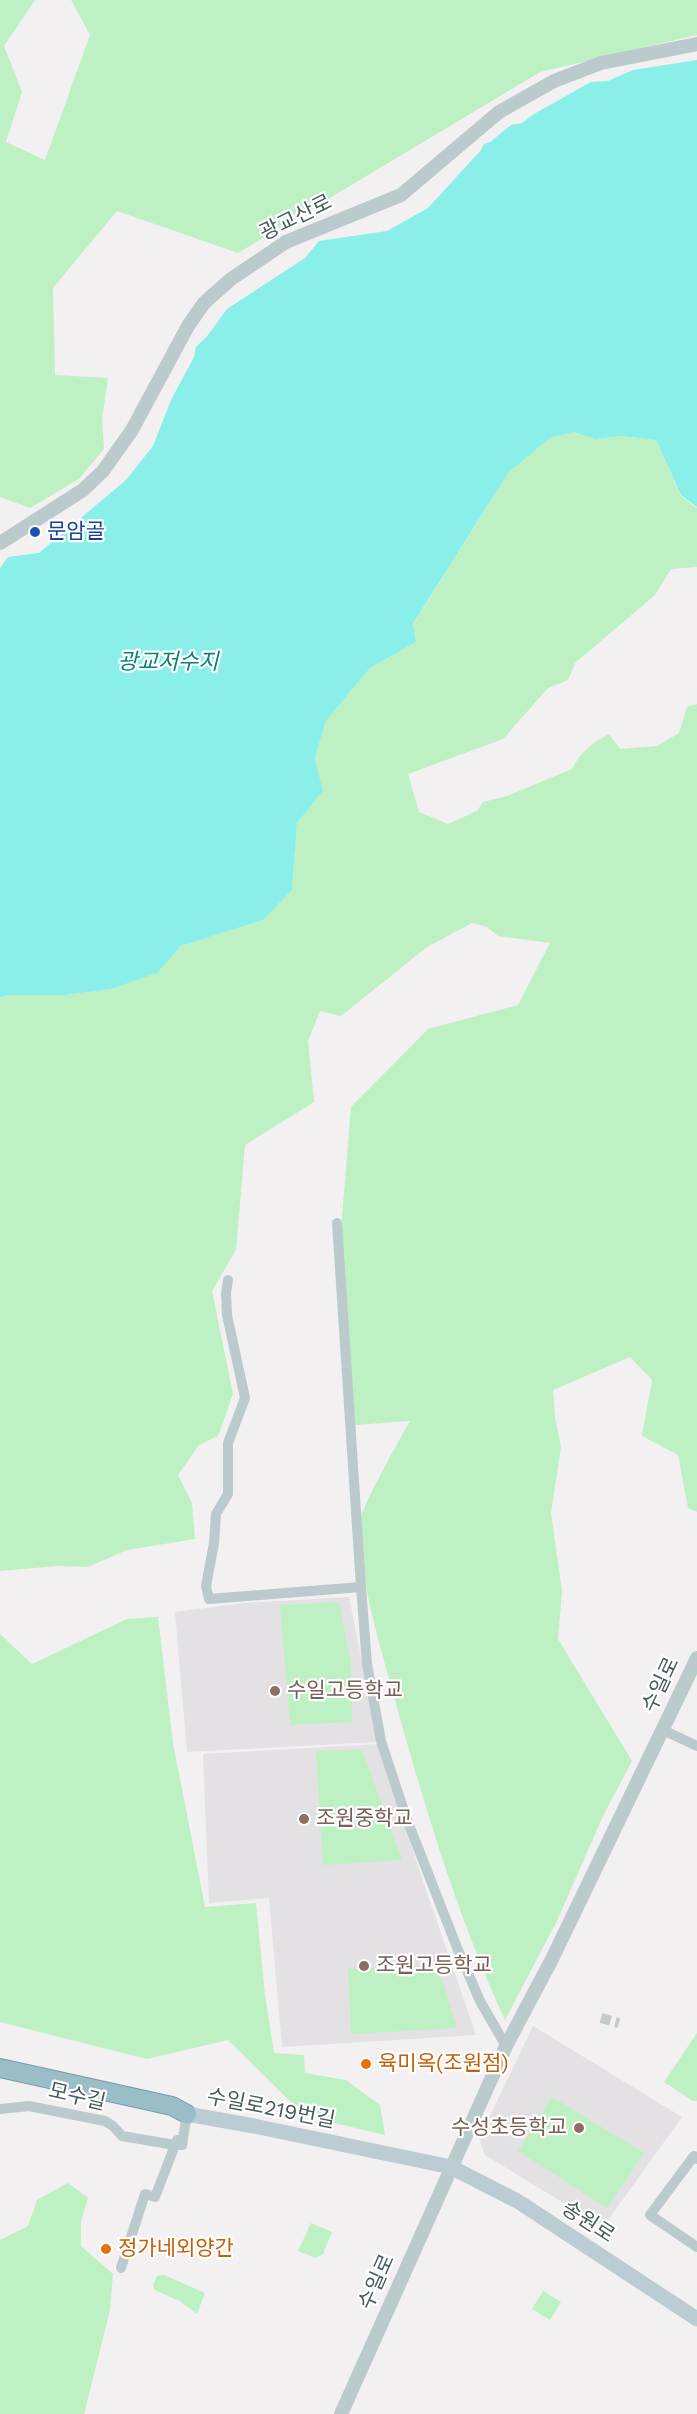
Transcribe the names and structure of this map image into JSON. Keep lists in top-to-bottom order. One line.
{"streets":{"main road":["수일로219번길","송원로"],"street":["광교산로","수일로","모수길"]},"crossings":[["수일로","수일로219번길"],["수일로","송원로"],["모수길","수일로219번길"],["수일로219번길","송원로"]],"water":["광교저수지"],"places":["문암골","수일고등학교","조원중학교","조원고등학교","육미옥(조원점)","수성초등학교","정가네외양간"]}
